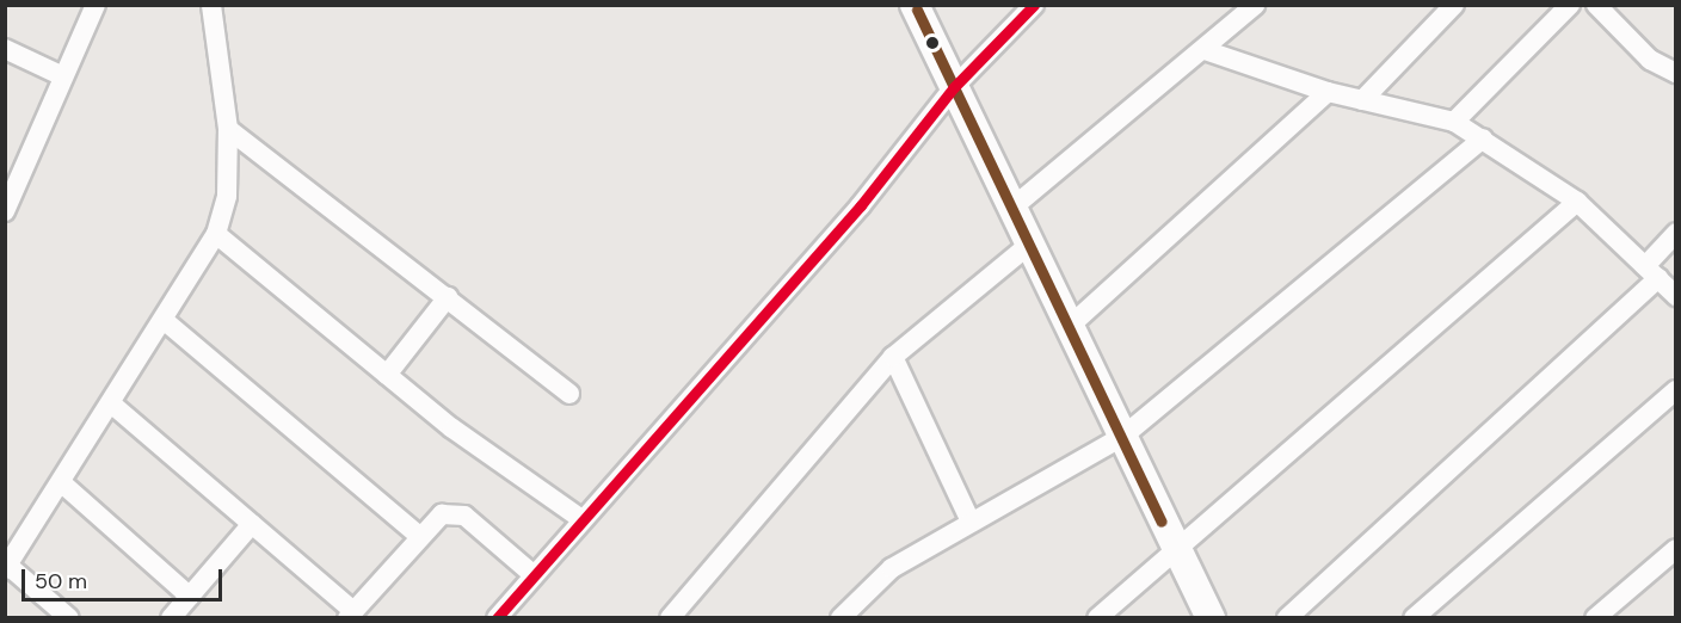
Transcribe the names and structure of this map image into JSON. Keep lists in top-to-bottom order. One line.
{"scale_bar":"50 m"}
